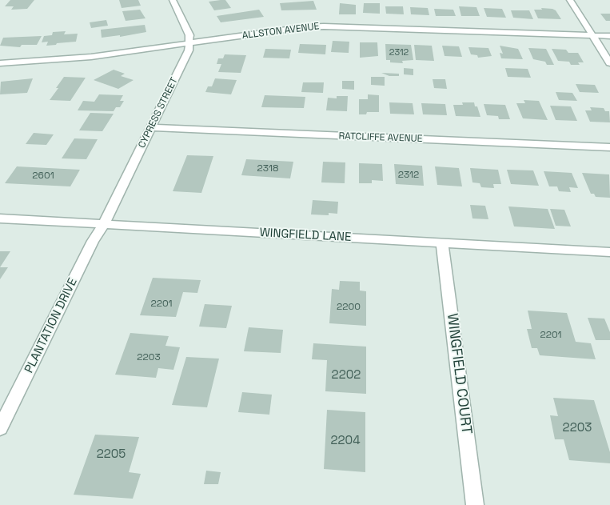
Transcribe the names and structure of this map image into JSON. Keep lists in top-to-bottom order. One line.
{"streets":{"street":["ALLSTON AVENUE","CYPRESS STREET","RATCLIFFE AVENUE","WINGFIELD LANE","PLANTATION DRIVE","WINGFIELD COURT"]},"crossings":[["ALLSTON AVENUE","CYPRESS STREET"],["CYPRESS STREET","RATCLIFFE AVENUE"],["CYPRESS STREET","WINGFIELD LANE"],["CYPRESS STREET","PLANTATION DRIVE"],["WINGFIELD LANE","PLANTATION DRIVE"],["WINGFIELD LANE","WINGFIELD COURT"]],"house_numbers":["2312","2318","2312","2601","2201","2200","2201","2203","2202","2203","2204","2205"]}
